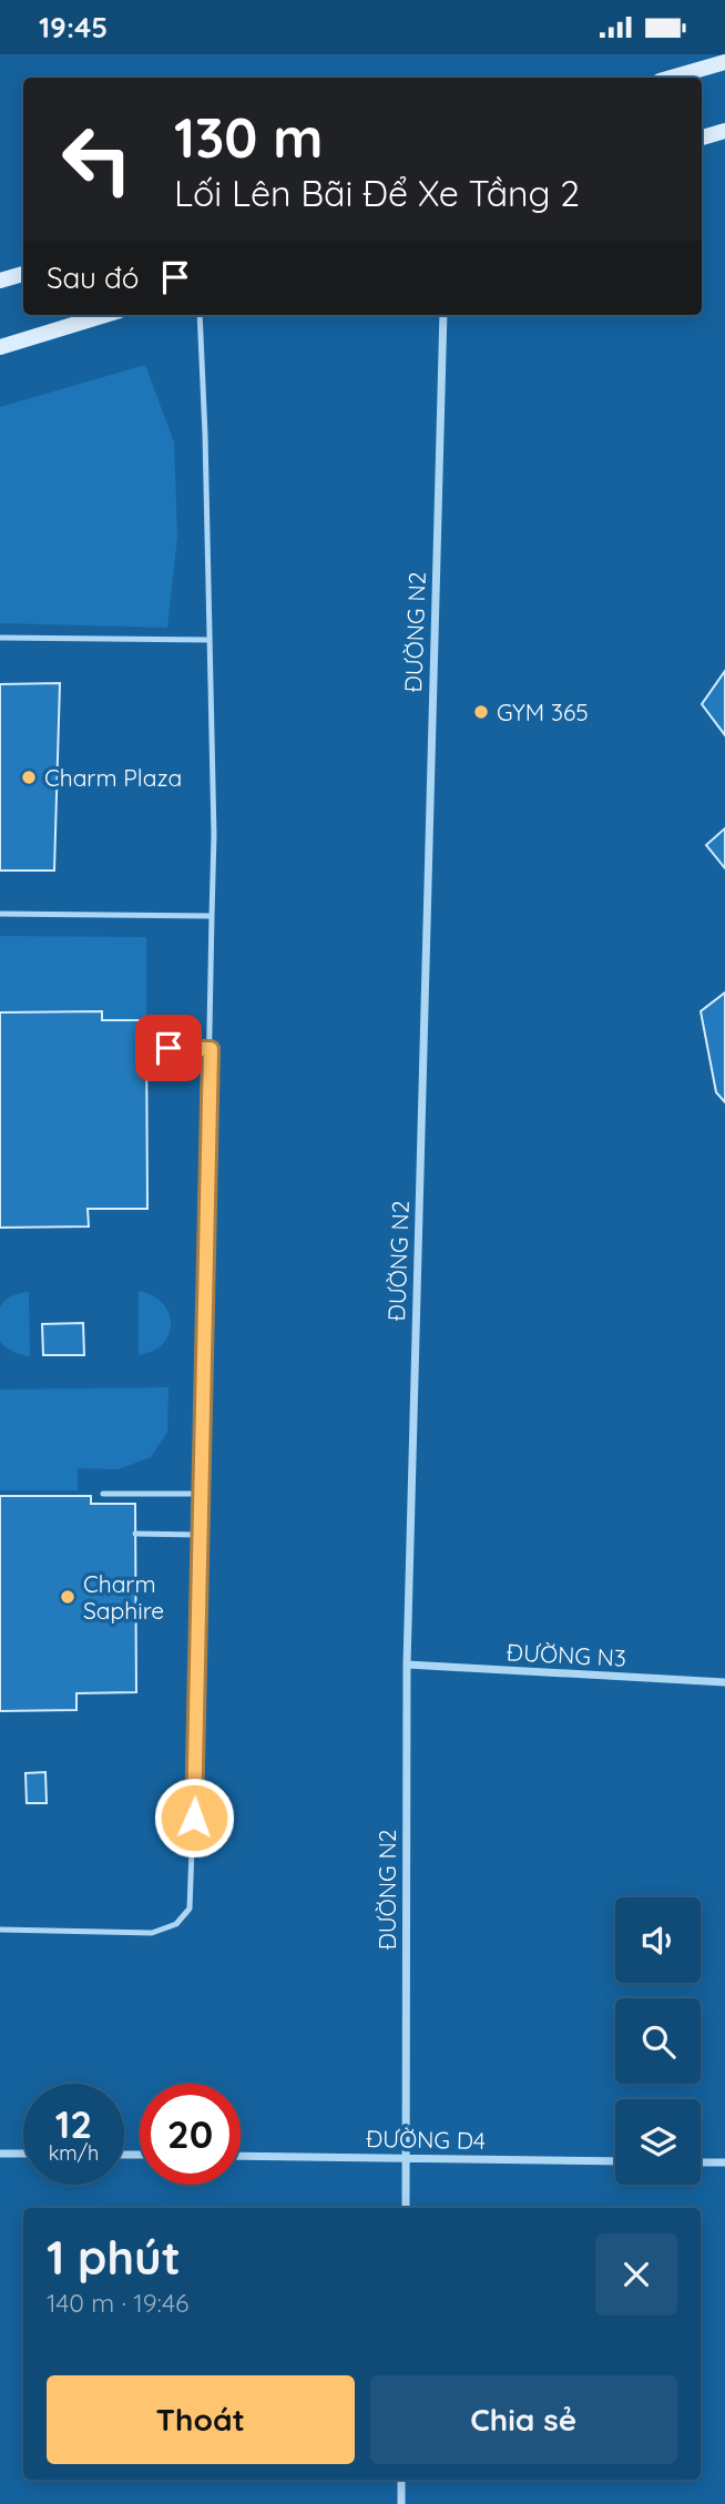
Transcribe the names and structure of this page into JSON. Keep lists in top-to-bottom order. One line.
{"streets":{"street":["ĐƯỜNG N2","ĐƯỜNG N3","ĐƯỜNG D4"]},"crossings":[["ĐƯỜNG N2","ĐƯỜNG N3"],["ĐƯỜNG N2","ĐƯỜNG D4"]],"places":["GYM 365","Charm Plaza","Charm Saphire"],"page":{"status":"19:45","turn":["130 m","Lối Lên Bãi Để Xe Tầng 2"],"then":"Sau đó","speed":"12 km/h","limit":"20","heading":["1 phút","140 m · 19:46"],"buttons":["Thoát","Chia sẻ"]}}
